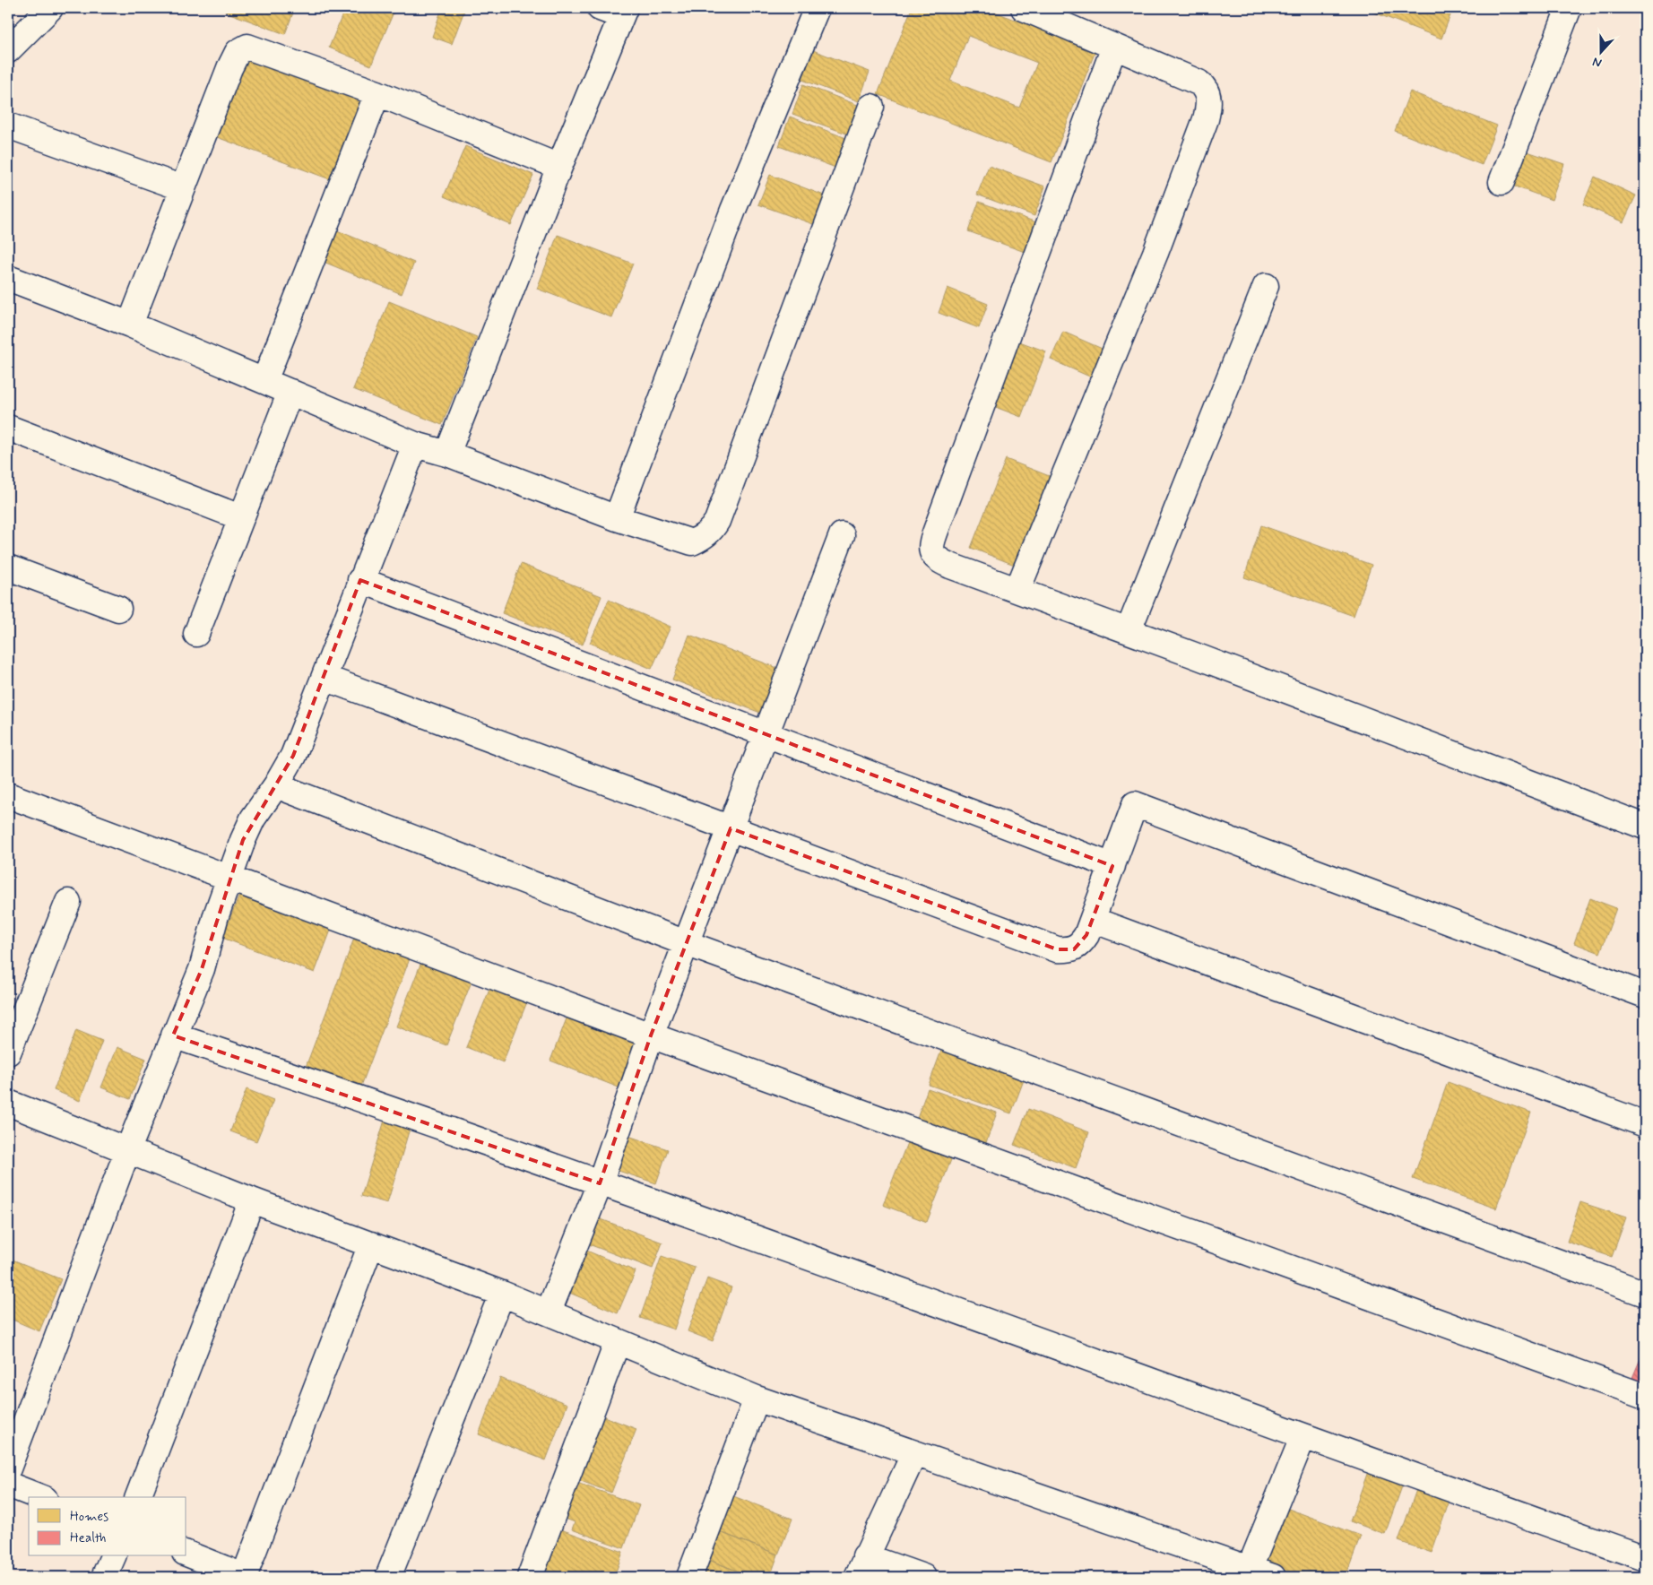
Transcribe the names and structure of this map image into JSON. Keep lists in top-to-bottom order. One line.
{"legend":["Homes","Health"],"north":"bottom"}
